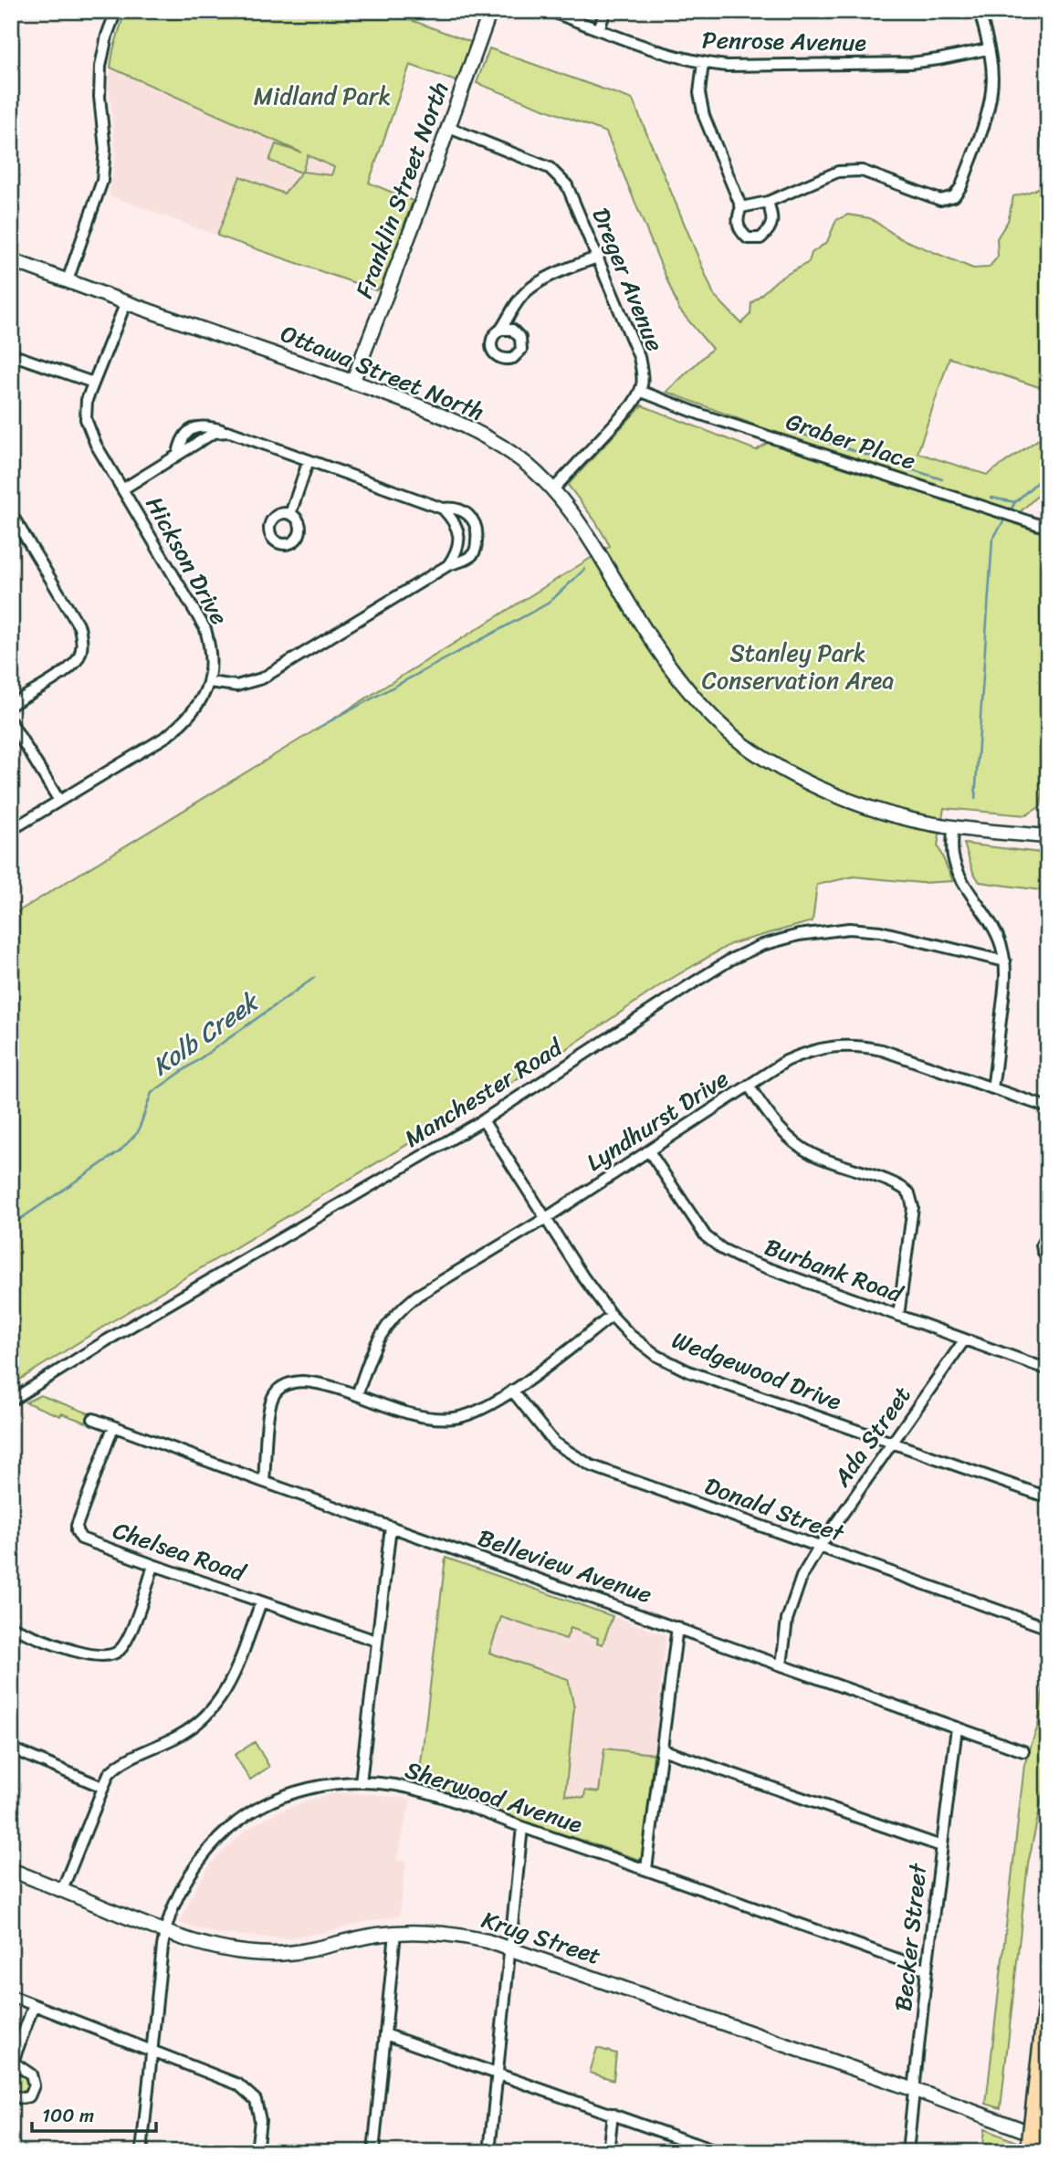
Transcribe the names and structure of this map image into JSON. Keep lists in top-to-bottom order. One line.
{"streets":{"street":["Penrose Avenue","Franklin Street North","Dreger Avenue","Ottawa Street North","Graber Place","Hickson Drive","Manchester Road","Lyndhurst Drive","Burbank Road","Wedgewood Drive","Ada Street","Donald Street","Chelsea Road","Belleview Avenue","Sherwood Avenue","Krug Street","Becker Street"]},"crossings":[["Franklin Street North","Dreger Avenue"],["Franklin Street North","Ottawa Street North"],["Dreger Avenue","Graber Place"],["Ottawa Street North","Hickson Drive"],["Manchester Road","Wedgewood Drive"],["Lyndhurst Drive","Burbank Road"],["Lyndhurst Drive","Wedgewood Drive"],["Burbank Road","Ada Street"],["Wedgewood Drive","Ada Street"],["Ada Street","Donald Street"],["Ada Street","Belleview Avenue"],["Chelsea Road","Belleview Avenue"],["Belleview Avenue","Becker Street"],["Sherwood Avenue","Krug Street"],["Sherwood Avenue","Becker Street"],["Krug Street","Becker Street"]],"water":["Kolb Creek"],"parks":["Midland Park","Stanley Park Conservation Area"],"scale_bar":"100 m"}
